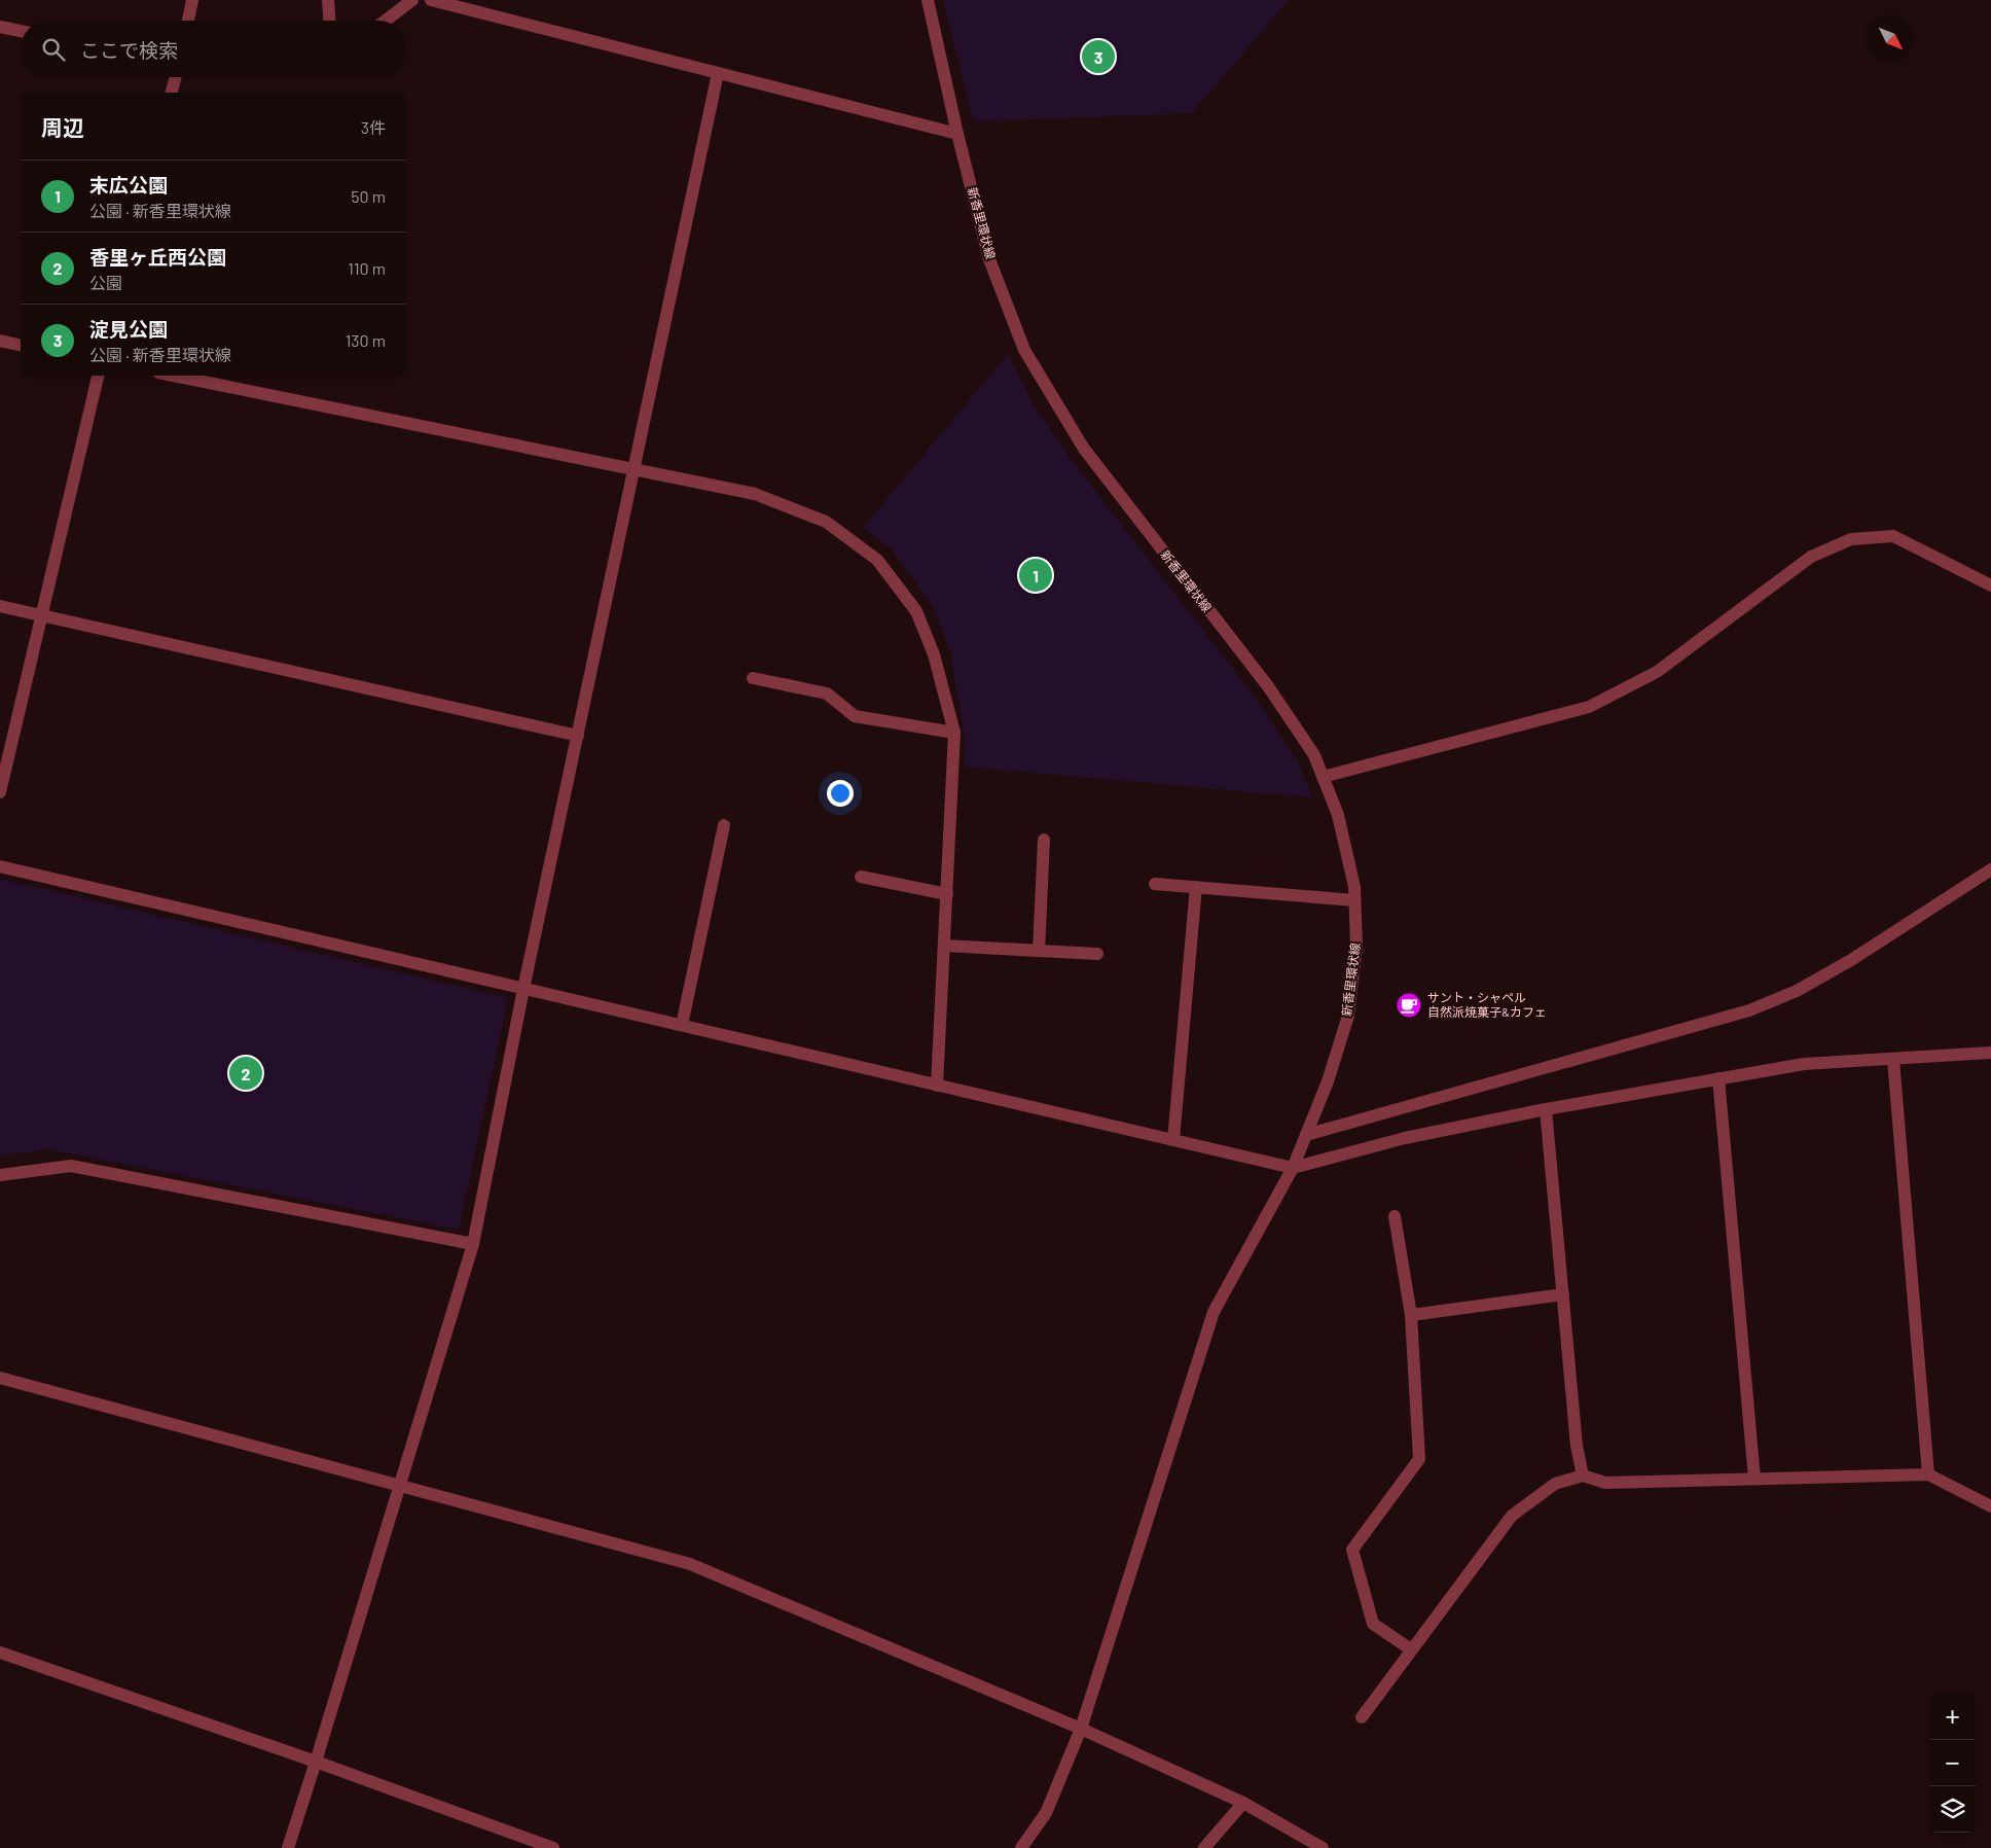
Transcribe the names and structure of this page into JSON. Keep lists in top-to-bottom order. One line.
{"streets":{"street":["新香里環状線"]},"places":{"cafe":["サント・シャペル 自然派焼菓子&カフェ"]},"north":"bottom right","page":{"search":"ここで検索","pins":["3","1","2"],"heading":["周辺","3件"],"list":[{"mark":"1","name":"末広公園","note":"公園 · 新香里環状線","value":"50 m"},{"mark":"2","name":"香里ヶ丘西公園","note":"公園","value":"110 m"},{"mark":"3","name":"淀見公園","note":"公園 · 新香里環状線","value":"130 m"}],"map_buttons":["+","−"]}}
